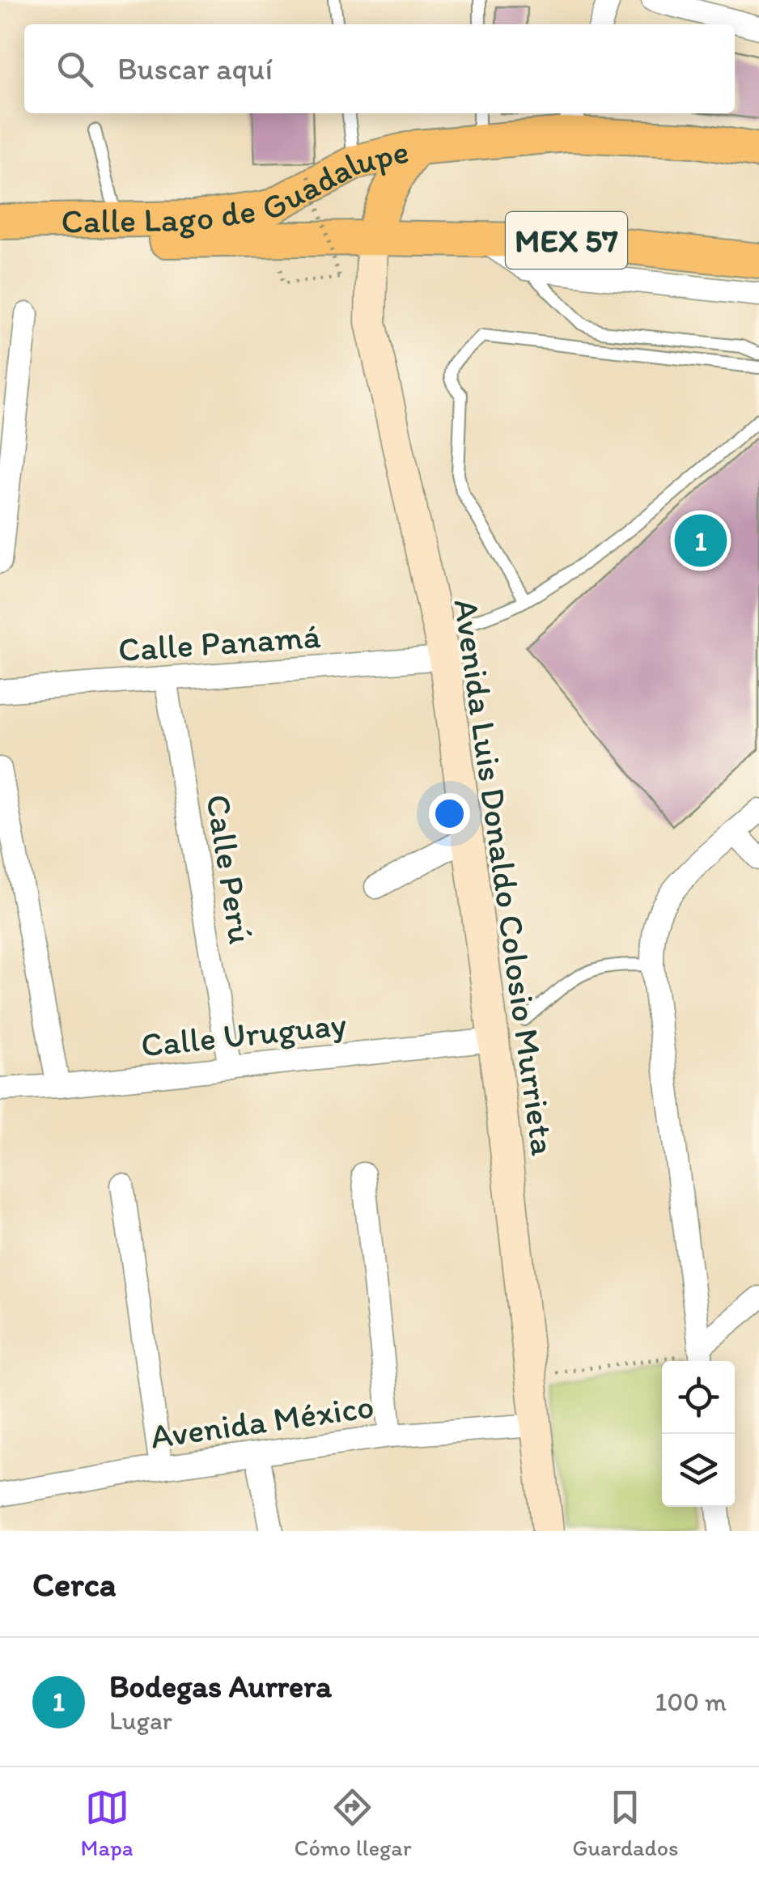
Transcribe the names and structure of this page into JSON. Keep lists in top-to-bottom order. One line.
{"streets":{"main road":["Calle Lago de Guadalupe","MEX 57"],"street":["Calle Panamá","Calle Perú","Avenida Luis Donaldo Colosio Murrieta","Calle Uruguay","Avenida México"]},"crossings":[["Calle Lago de Guadalupe","Avenida Luis Donaldo Colosio Murrieta"],["Calle Panamá","Calle Perú"],["Calle Panamá","Avenida Luis Donaldo Colosio Murrieta"],["Calle Perú","Calle Uruguay"],["Avenida Luis Donaldo Colosio Murrieta","Calle Uruguay"],["Avenida Luis Donaldo Colosio Murrieta","Avenida México"]],"page":{"search":"Buscar aquí","pins":"1","heading":"Cerca","list":[{"mark":"1","name":"Bodegas Aurrera","note":"Lugar","value":"100 m"}],"nav":["Mapa","Cómo llegar","Guardados"]}}
